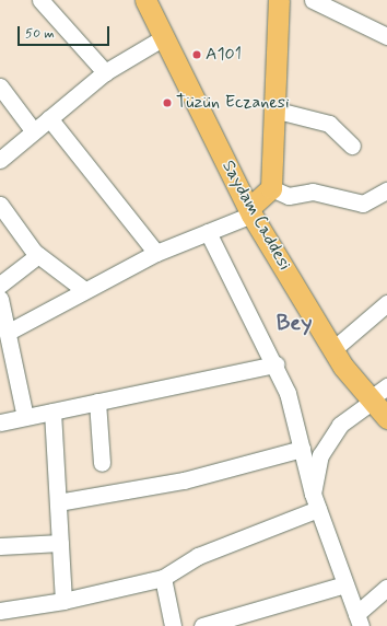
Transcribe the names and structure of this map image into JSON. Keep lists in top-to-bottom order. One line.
{"streets":{"main road":["Saydam Caddesi"]},"districts":["Bey"],"places":["A101","Tüzün Eczanesi"],"scale_bar":"50 m"}
